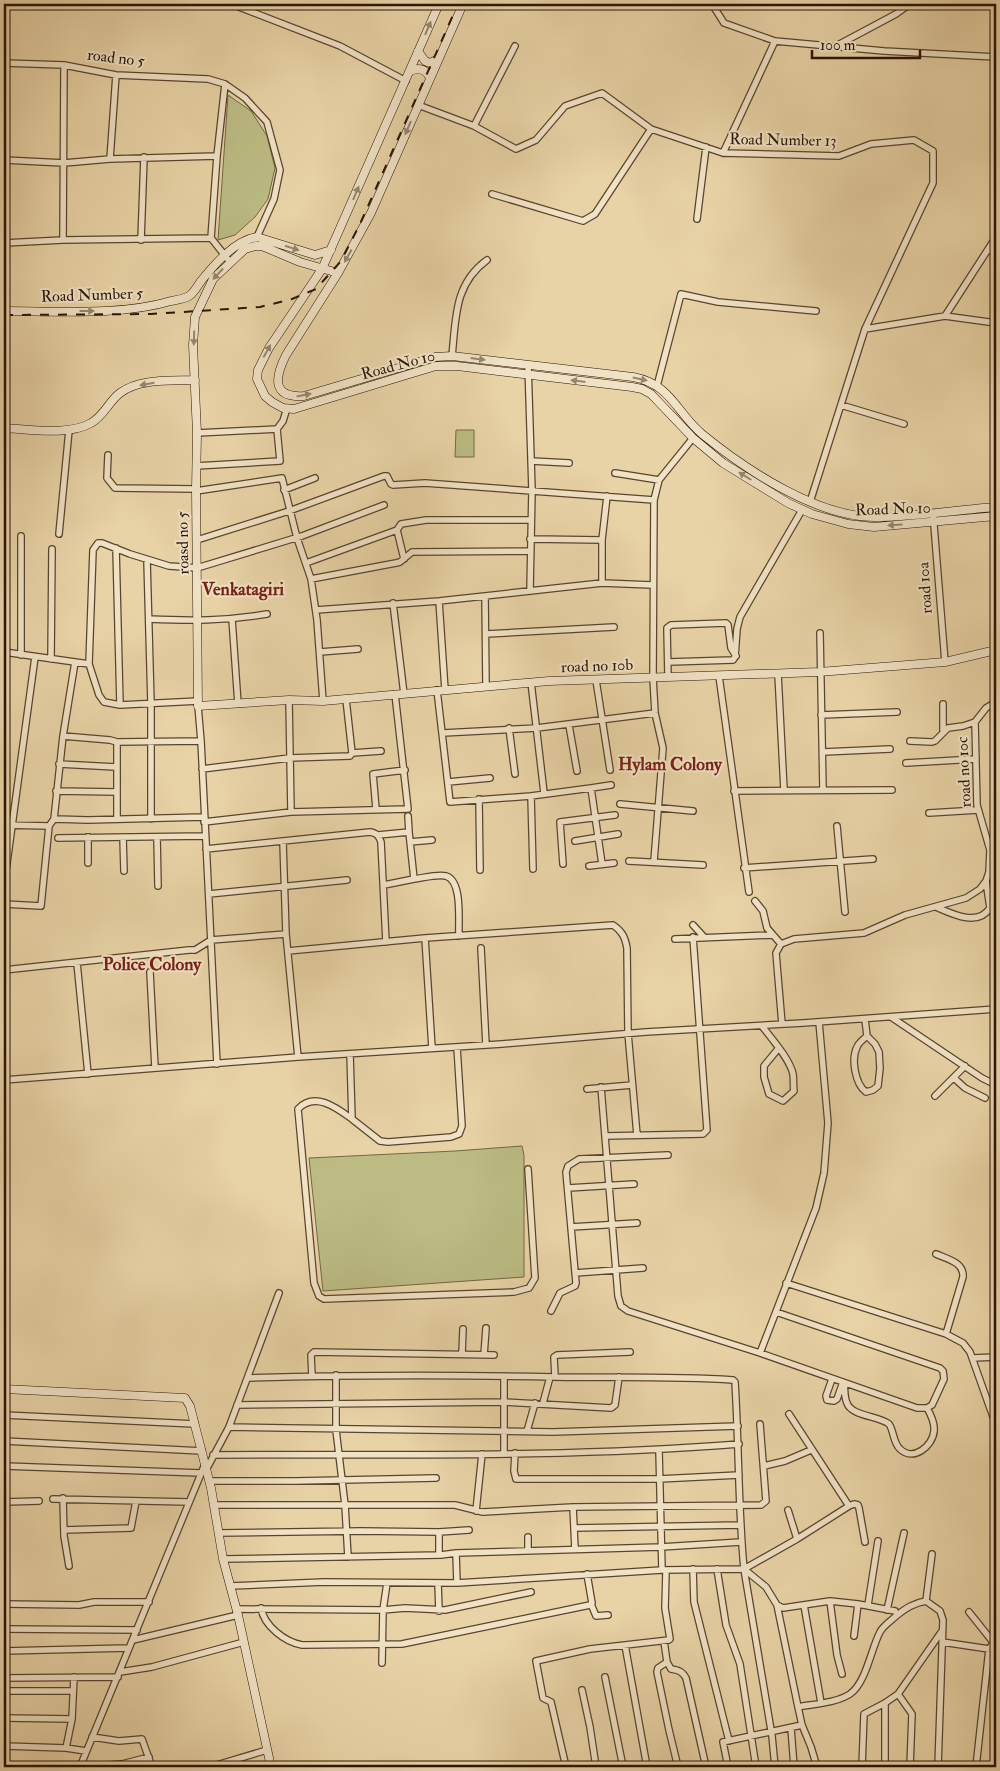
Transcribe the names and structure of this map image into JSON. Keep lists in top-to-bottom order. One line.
{"streets":{"main road":["Road Number 5","Road No 10","roasd no 5","road no 10b"],"street":["road no 5","Road Number 13","road 10a","road no 10c"]},"crossings":[["Road Number 13","Road No 10"],["Road No 10","road 10a"],["roasd no 5","road no 10b"],["road 10a","road no 10b"]],"one_way":["Road Number 5"],"districts":["Venkatagiri","Hylam Colony","Police Colony"],"scale_bar":"100 m"}
